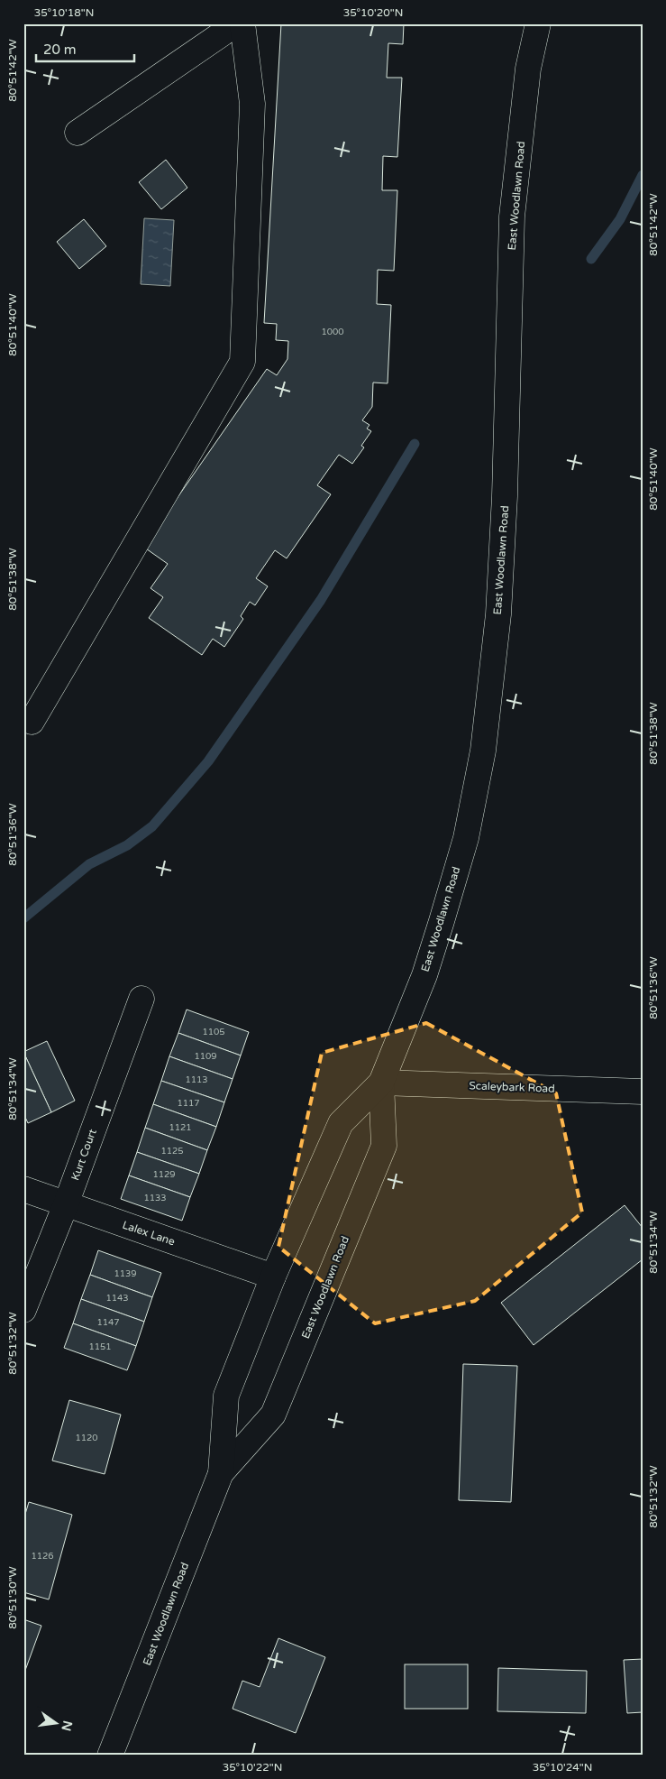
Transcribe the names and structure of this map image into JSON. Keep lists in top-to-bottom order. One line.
{"streets":{"main road":["East Woodlawn Road","Scaleybark Road","Kurt Court","Lalex Lane"]},"crossings":[["East Woodlawn Road","Scaleybark Road"],["East Woodlawn Road","Lalex Lane"],["Kurt Court","Lalex Lane"]],"house_numbers":["1000","1105","1109","1113","1117","1121","1125","1129","1133","1139","1143","1147","1151","1120","1126"],"scale_bar":"20 m","north":"right","coordinates":["35°10'18\"N","35°10'20\"N","80°51'42\"W","80°51'40\"W","80°51'38\"W","80°51'36\"W","80°51'34\"W","80°51'32\"W","80°51'30\"W","35°10'22\"N","35°10'24\"N"]}
